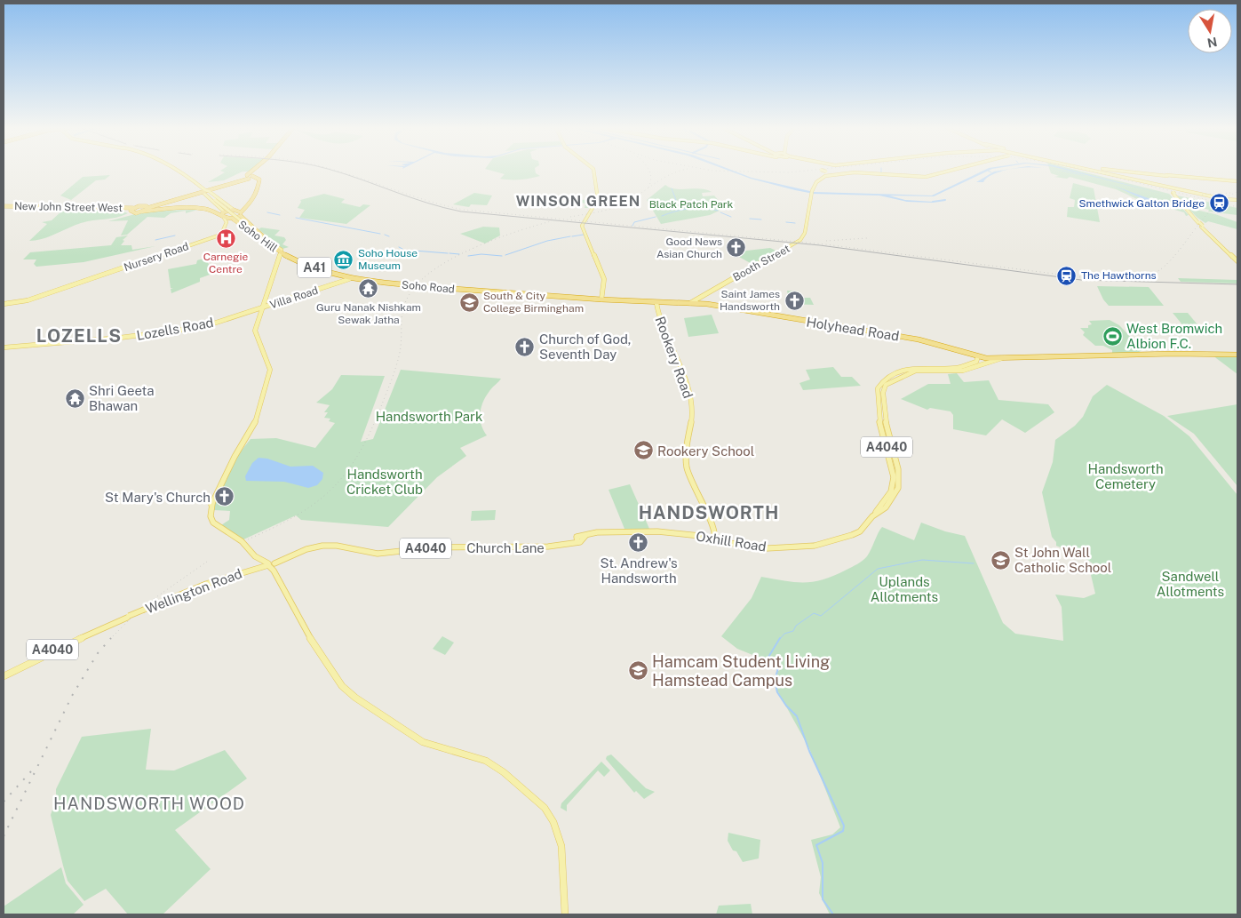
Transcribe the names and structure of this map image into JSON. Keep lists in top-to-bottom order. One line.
{"streets":{"highway":["New John Street West","Soho Hill","A41","Soho Road","Holyhead Road"],"main road":["Nursery Road","Booth Street","Villa Road","Lozells Road","Rookery Road","A4040","Oxhill Road","Church Lane","Wellington Road"]},"crossings":[["New John Street West","Soho Hill"],["New John Street West","Nursery Road"],["Soho Hill","Soho Road"],["Soho Hill","Villa Road"],["Booth Street","Holyhead Road"],["Soho Road","Villa Road"],["Soho Road","Holyhead Road"],["Soho Road","Rookery Road"],["Villa Road","Lozells Road"],["Holyhead Road","Rookery Road"],["Rookery Road","Oxhill Road"],["A4040","Oxhill Road"],["Oxhill Road","Church Lane"],["Church Lane","Wellington Road"]],"districts":["WINSON GREEN","LOZELLS","HANDSWORTH","HANDSWORTH WOOD"],"parks":["Black Patch Park","Handsworth Park","Handsworth Cemetery","Handsworth Cricket Club","Sandwell Allotments","Uplands Allotments"],"places":{"station":["Smethwick Galton Bridge","The Hawthorns"],"hospital":["Carnegie Centre"],"church":["Good News Asian Church","Saint James Handsworth","Church of God, Seventh Day","St Mary's Church","St. Andrew's Handsworth"],"museum":["Soho House Museum"],"temple":["Guru Nanak Nishkam Sewak Jatha","Shri Geeta Bhawan"],"school or university":["South & City College Birmingham","Rookery School","St John Wall Catholic School","Hamcam Student Living Hamstead Campus"],"sports":["West Bromwich Albion F.C."]},"north":"bottom"}
